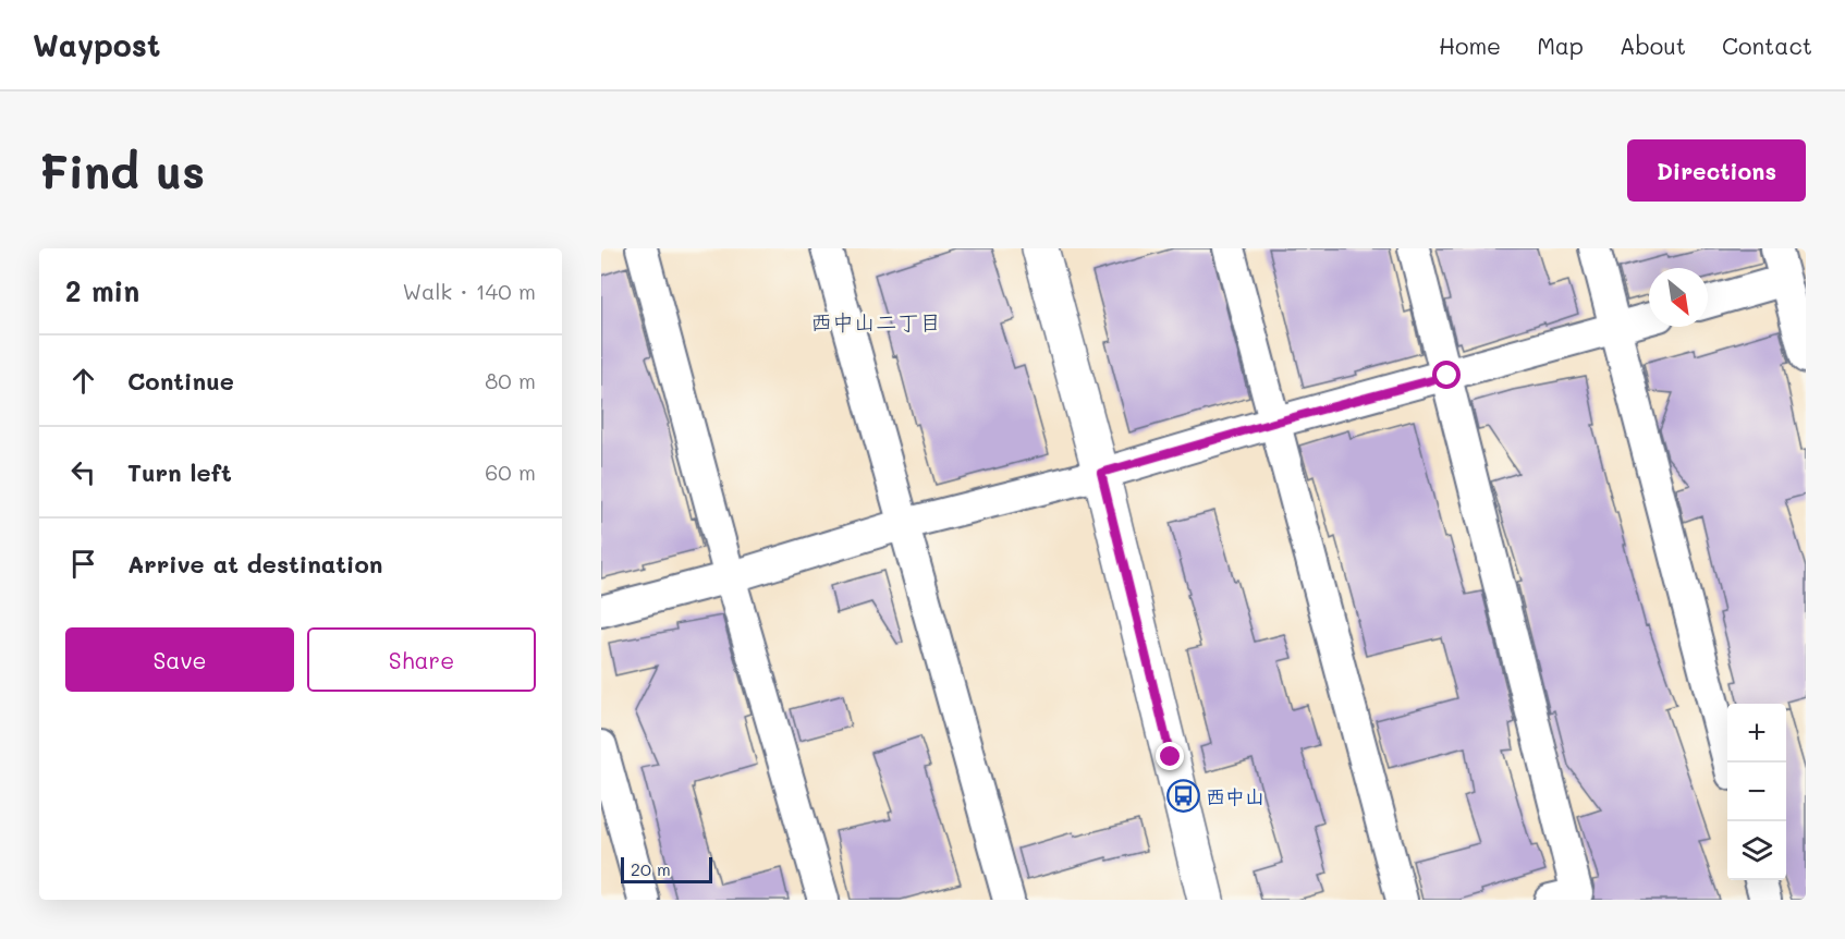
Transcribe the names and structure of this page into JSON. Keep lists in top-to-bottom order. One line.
{"districts":["西中山二丁目"],"places":{"bus stop":["西中山"]},"scale_bar":"20 m","north":"bottom right","page":{"header":"Waypost","nav":["Home","Map","About","Contact"],"buttons":["Directions",["Save","Share"]],"title":"Find us","heading":["2 min","Walk · 140 m"],"list":[["Continue","80 m"],["Turn left","60 m"],"Arrive at destination"],"map_buttons":["+","−"],"scale":"20 m"}}
